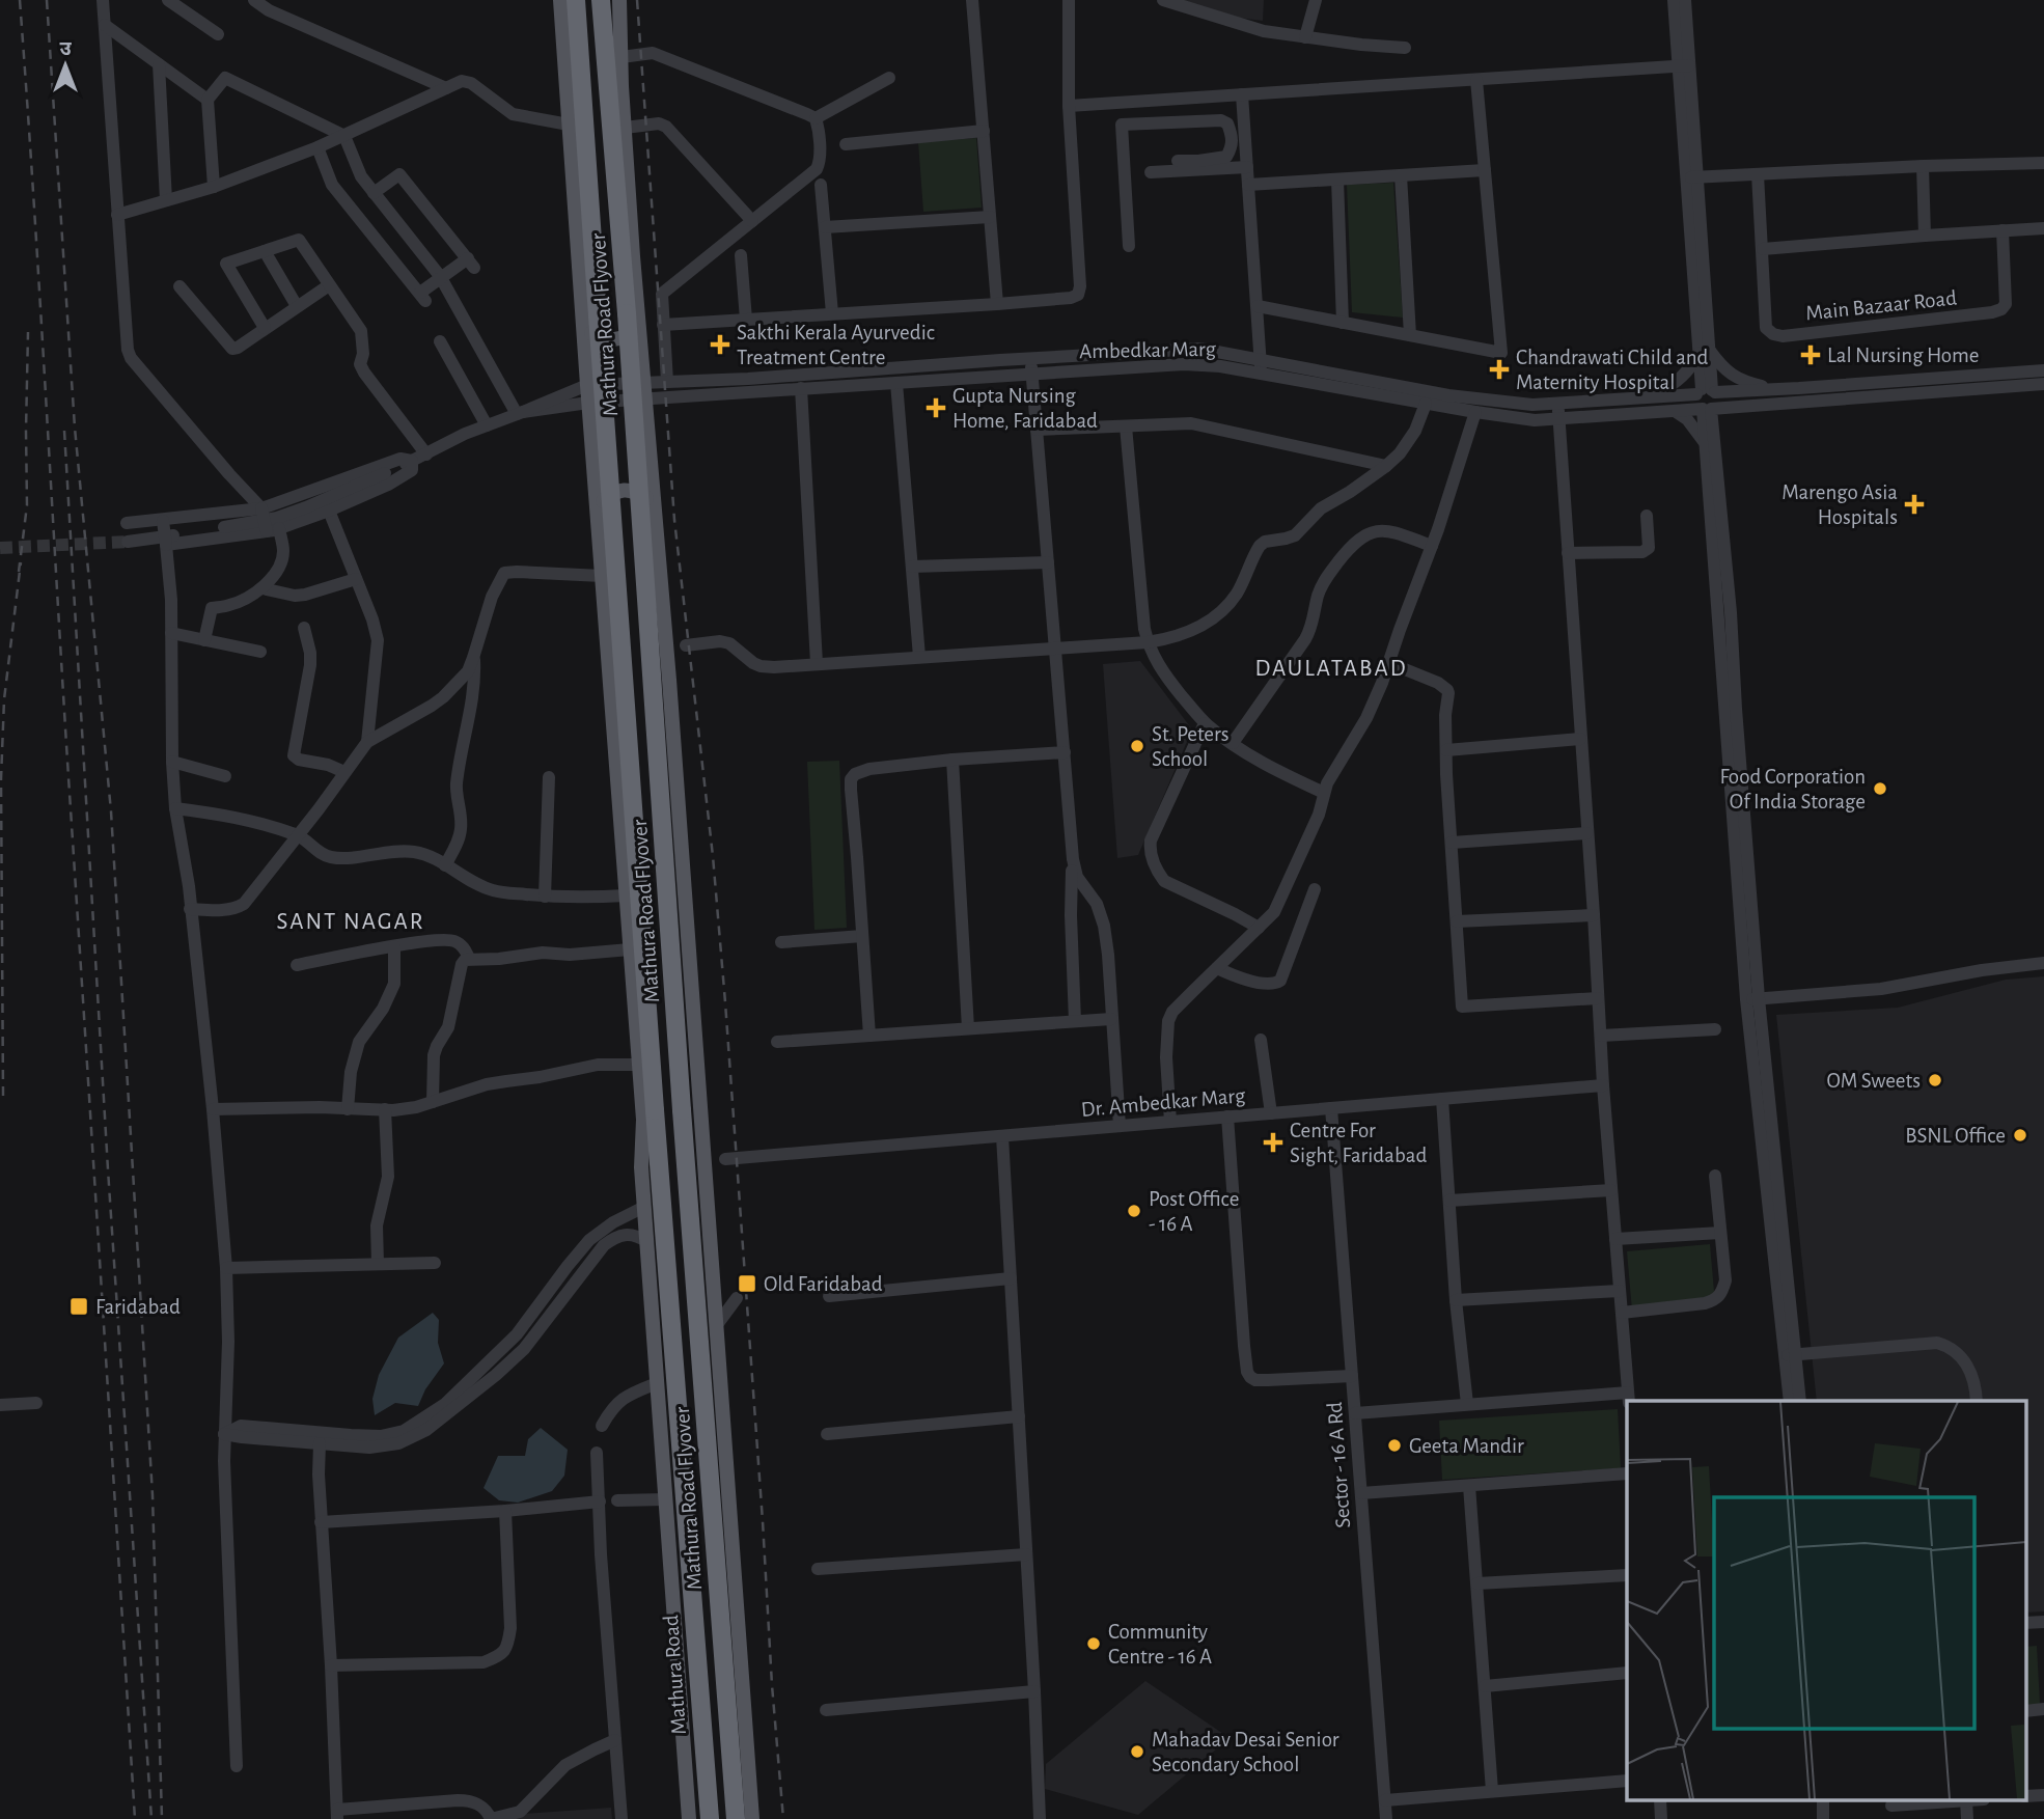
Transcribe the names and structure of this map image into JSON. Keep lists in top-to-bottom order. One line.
{"streets":{"highway":["Mathura Road Flyover","Mathura Road"],"street":["Main Bazaar Road","Ambedkar Marg","Dr. Ambedkar Marg","Sector - 16 A Rd"]},"crossings":[["Mathura Road Flyover","Mathura Road"],["Dr. Ambedkar Marg","Sector - 16 A Rd"]],"districts":["DAULATABAD","SANT NAGAR"],"places":{"health":["Sakthi Kerala Ayurvedic Treatment Centre","Lal Nursing Home","Chandrawati Child and Maternity Hospital","Gupta Nursing Home, Faridabad","Marengo Asia Hospitals","Centre For Sight, Faridabad"],"other":["St. Peters School","Food Corporation Of India Storage","OM Sweets","BSNL Office","Post Office - 16 A","Geeta Mandir","Community Centre - 16 A","Mahadav Desai Senior Secondary School"],"transit":["Old Faridabad","Faridabad"]},"north":"top"}
